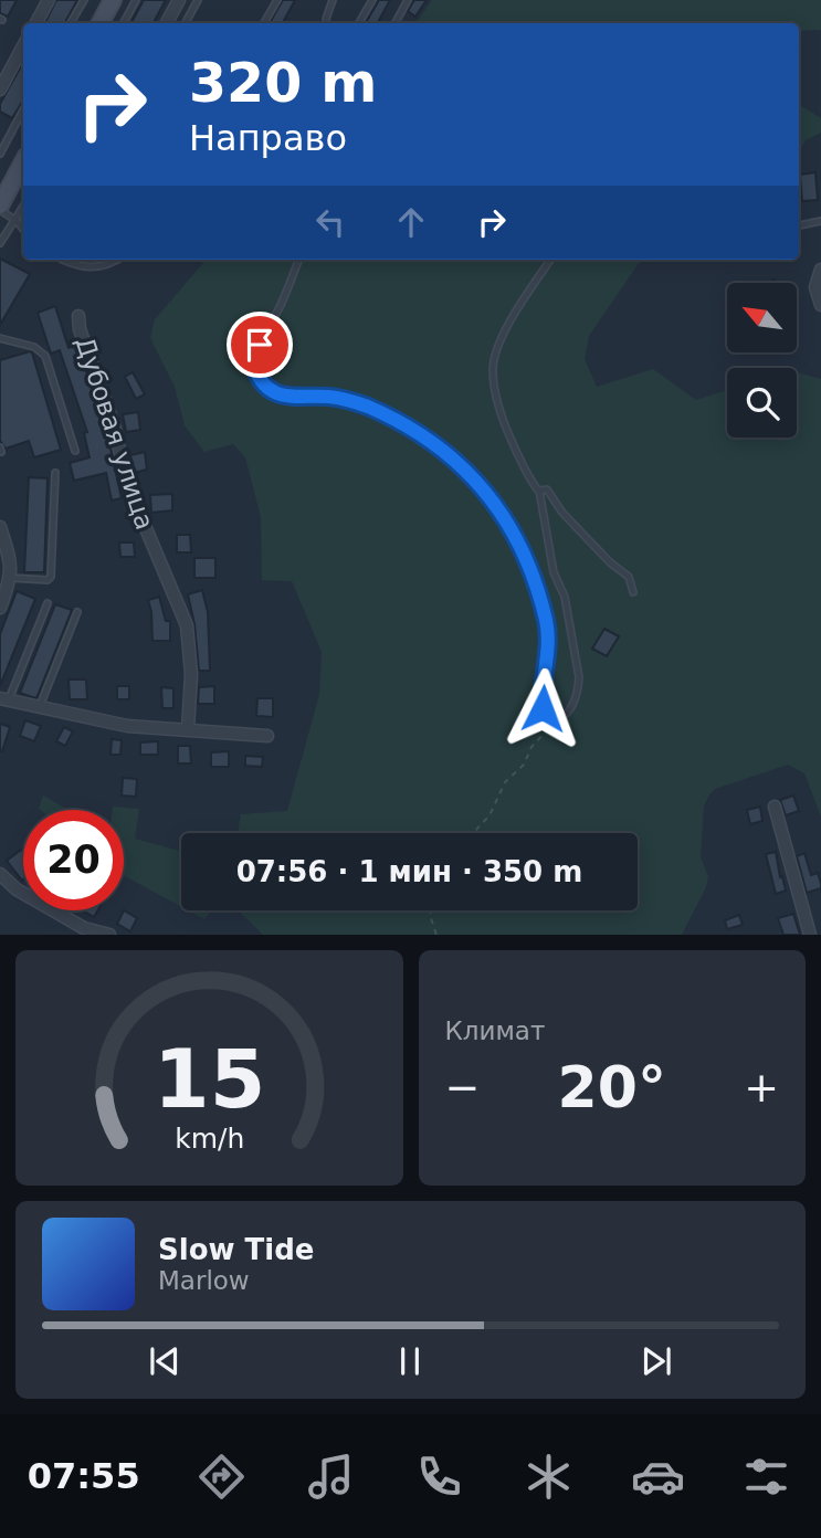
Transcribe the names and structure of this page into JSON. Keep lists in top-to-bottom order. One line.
{"streets":{"street":["Дубовая улица"]},"north":"top left","page":{"turn":["320 m","Направо"],"limit":"20","trip":"07:56 · 1 мин · 350 m","tile":"Климат","heat":["−","20°","+"],"song":["Slow Tide","Marlow"],"tabs":"07:55","gauge":["15","km/h"]}}
